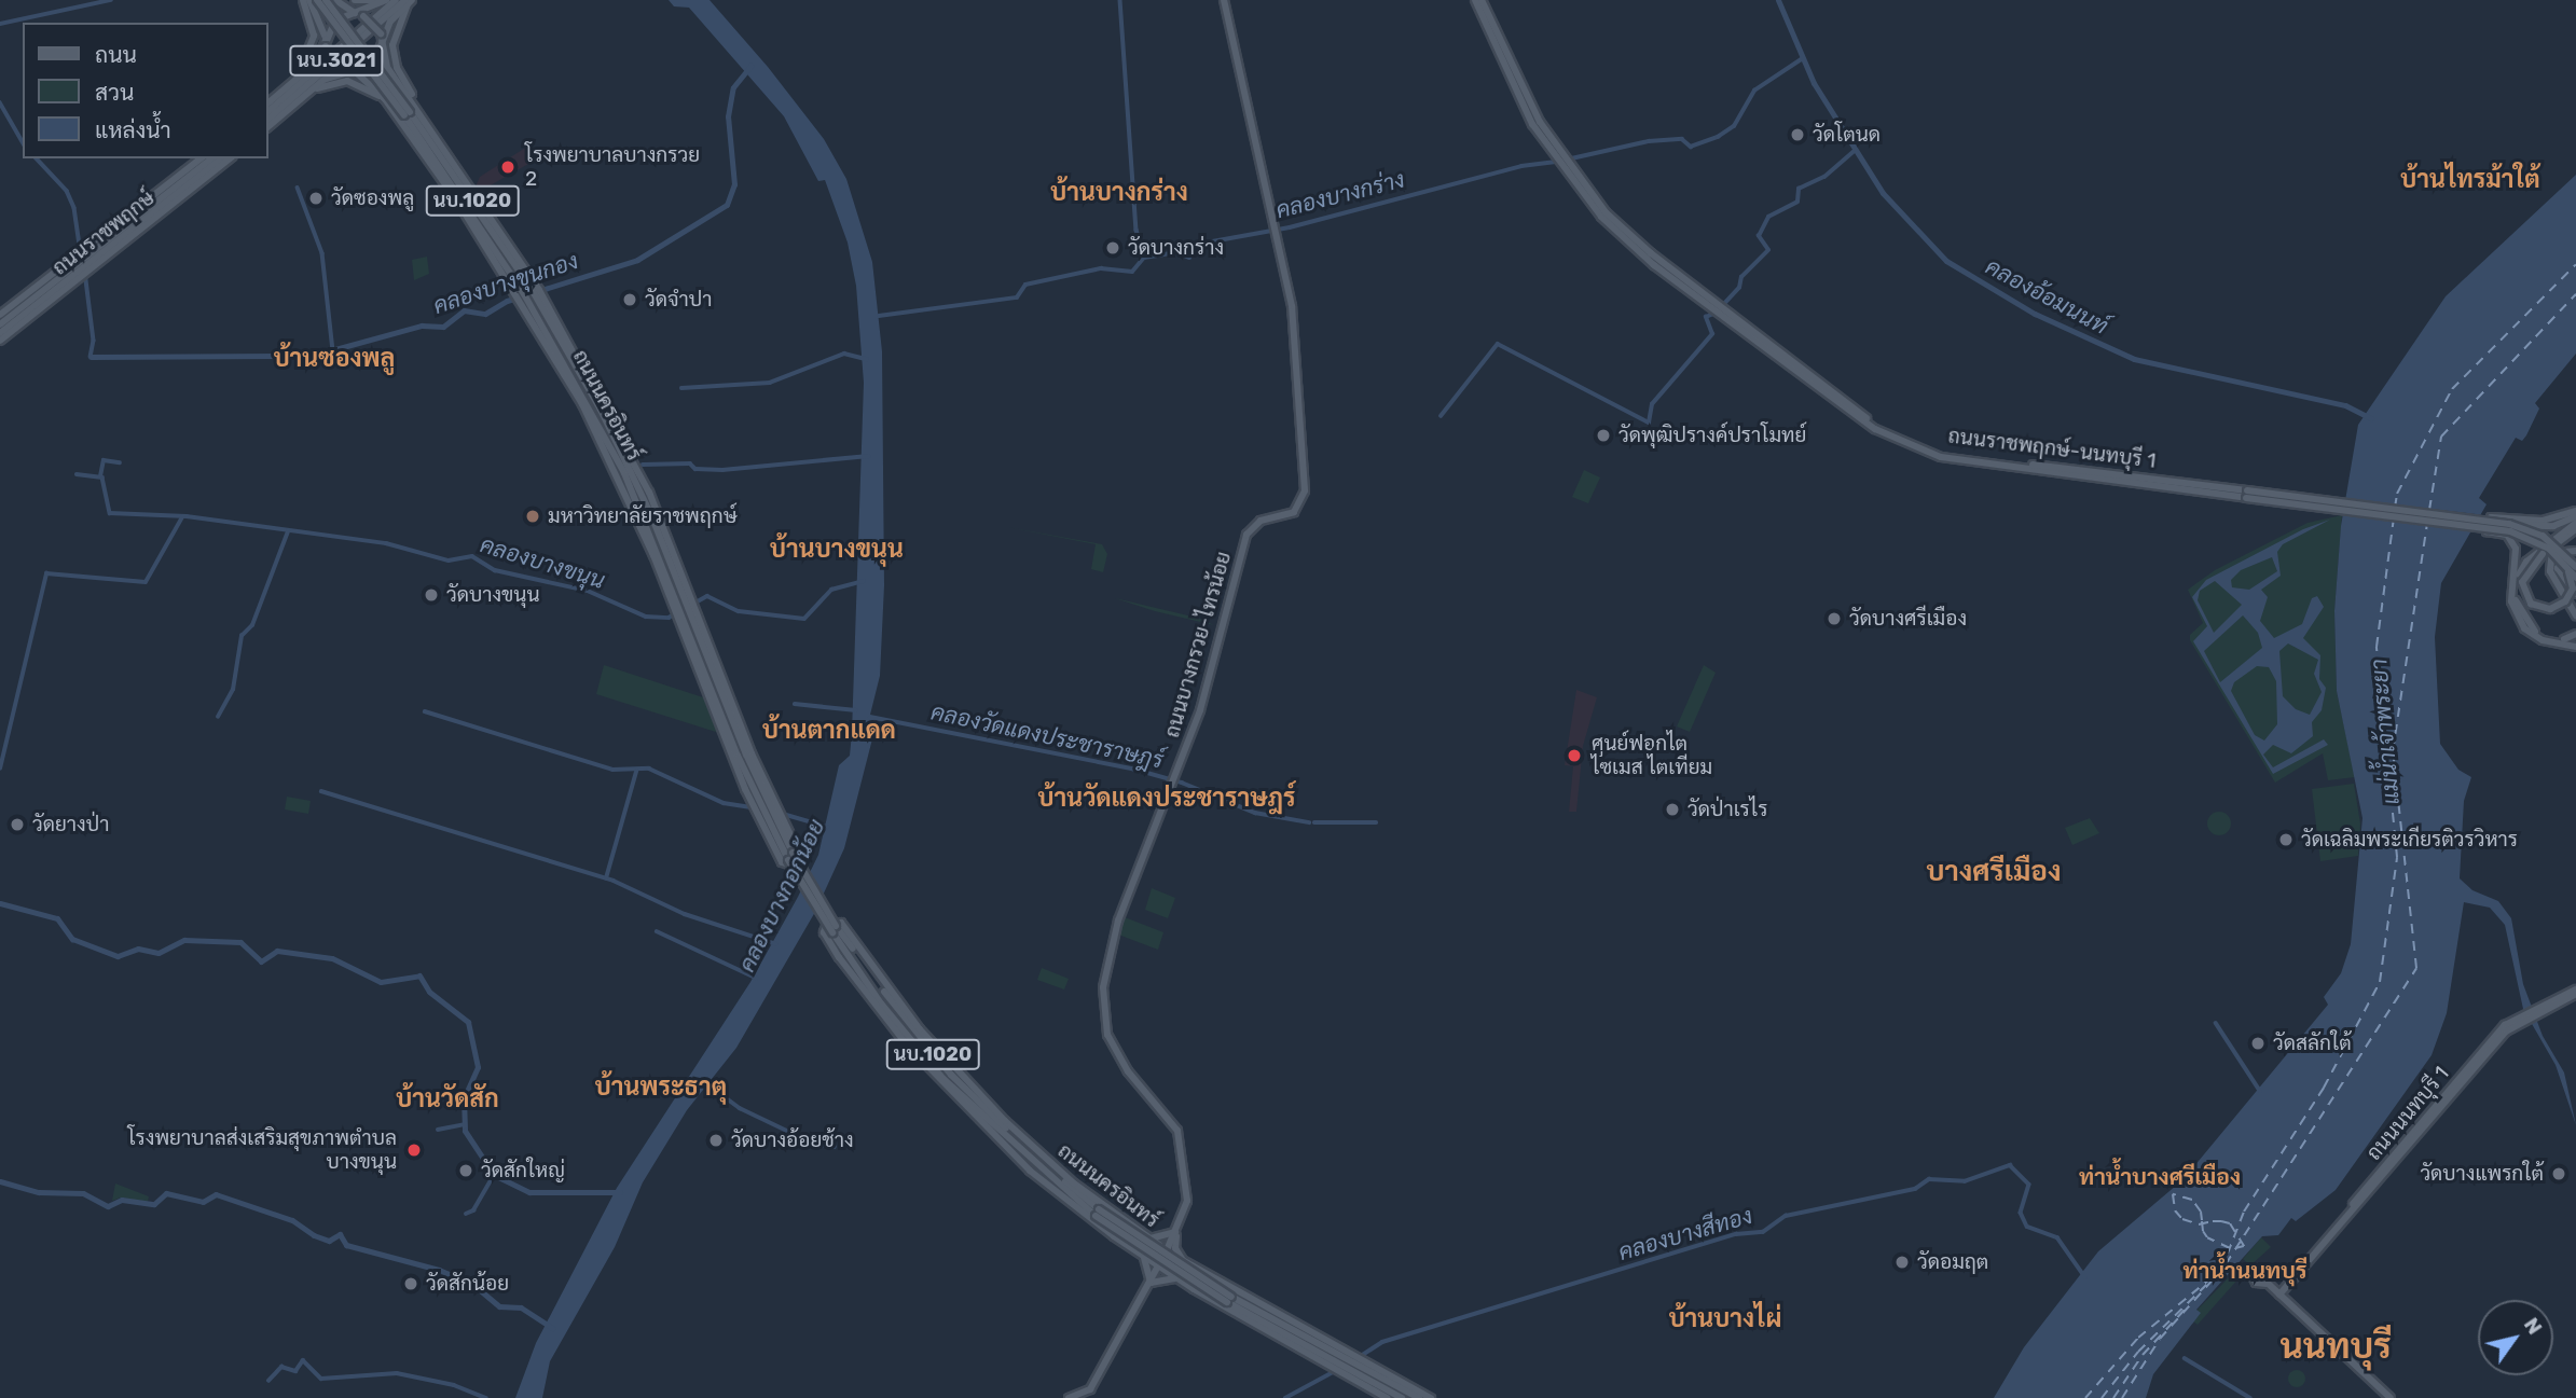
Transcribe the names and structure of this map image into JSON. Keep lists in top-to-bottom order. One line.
{"streets":{"main road":["นบ.3021","นบ.1020","ถนนราชพฤกษ์","ถนนนครอินทร์","ถนนราชพฤกษ์-นนทบุรี 1","ถนนบางกรวย-ไทรน้อย","ถนนนนทบุรี 1"]},"crossings":[["นบ.3021","ถนนนครอินทร์"],["ถนนนครอินทร์","ถนนบางกรวย-ไทรน้อย"]],"districts":["บ้านไทรม้าใต้","บ้านบางกร่าง","บ้านซองพลู","บ้านบางขนุน","บ้านตากแดด","บ้านวัดแดงประชาราษฎร์","บางศรีเมือง","บ้านพระธาตุ","บ้านวัดสัก","ท่าน้ำบางศรีเมือง","ท่าน้ำนนทบุรี","บ้านบางไผ่","นนทบุรี"],"water":["คลองบางกร่าง","คลองบางขุนกอง","คลองอ้อมนนท์","คลองบางขนุน","แม่น้ำเจ้าพระยา","คลองวัดแดงประชาราษฎร์","คลองบางกอกน้อย","คลองบางสีทอง"],"places":["วัดโตนด","โรงพยาบาลบางกรวย 2","วัดซองพลู","วัดบางกร่าง","วัดจําปา","วัดพุฒิปรางค์ปราโมทย์","มหาวิทยาลัยราชพฤกษ์","วัดบางขนุน","วัดบางศรีเมือง","ศูนย์ฟอกไต ไซเมส ไตเทียม","วัดป่าเรไร","วัดยางป่า","วัดเฉลิมพระเกียรติวรวิหาร","วัดสลักใต้","วัดบางอ้อยช้าง","โรงพยาบาลส่งเสริมสุขภาพตำบล บางขนุน","วัดสักใหญ่","วัดบางแพรกใต้","วัดอมฤต","วัดสักน้อย"],"legend":["ถนน","สวน","แหล่งน้ำ"],"north":"top right"}
